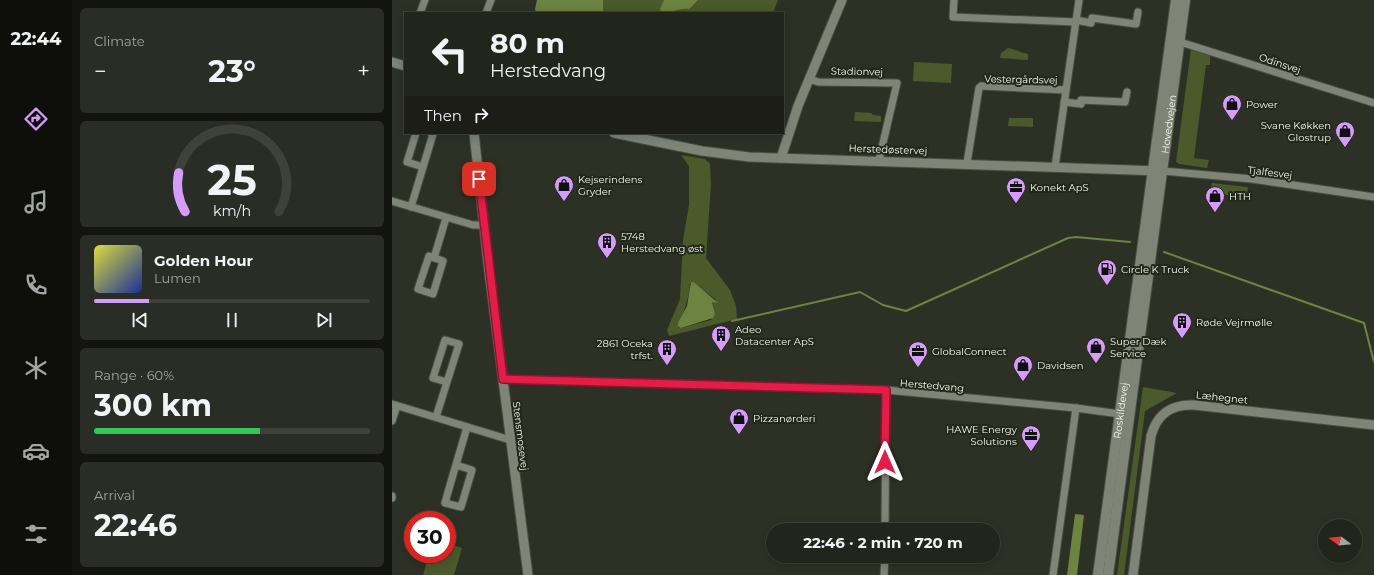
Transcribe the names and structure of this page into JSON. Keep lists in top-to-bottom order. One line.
{"streets":{"main road":["Hovedvejen","Roskildevej"],"street":["Odinsvej","Stadionvej","Vestergårdsvej","Herstedøstervej","Tjalfesvej","Herstedvang","Læhegnet","Stensmosevej"]},"crossings":[["Odinsvej","Hovedvejen"],["Stadionvej","Herstedøstervej"],["Vestergårdsvej","Herstedøstervej"],["Hovedvejen","Herstedøstervej"],["Hovedvejen","Tjalfesvej"],["Hovedvejen","Roskildevej"],["Herstedøstervej","Tjalfesvej"],["Herstedvang","Roskildevej"],["Herstedvang","Stensmosevej"]],"places":{"shop":["Power","Svane Køkken Glostrup","Kejserindens Gryder","HTH","Super Dæk Service","Davidsen","Pizzanørderi"],"office":["Konekt ApS","GlobalConnect","HAWE Energy Solutions"],"building":["5748 Herstedvang øst","Røde Vejrmølle","Adeo Datacenter ApS","2861 Oceka trfst."],"fuel station":["Circle K Truck"]},"north":"left","page":{"tabs":"22:44","tile":["Climate",["Range · 60%","300 km"],["Arrival","22:46"]],"turn":["80 m","Herstedvang"],"heat":["−","23°","+"],"then":"Then","song":["Golden Hour","Lumen"],"limit":"30","trip":"22:46 · 2 min · 720 m","gauge":["25","km/h"]}}
